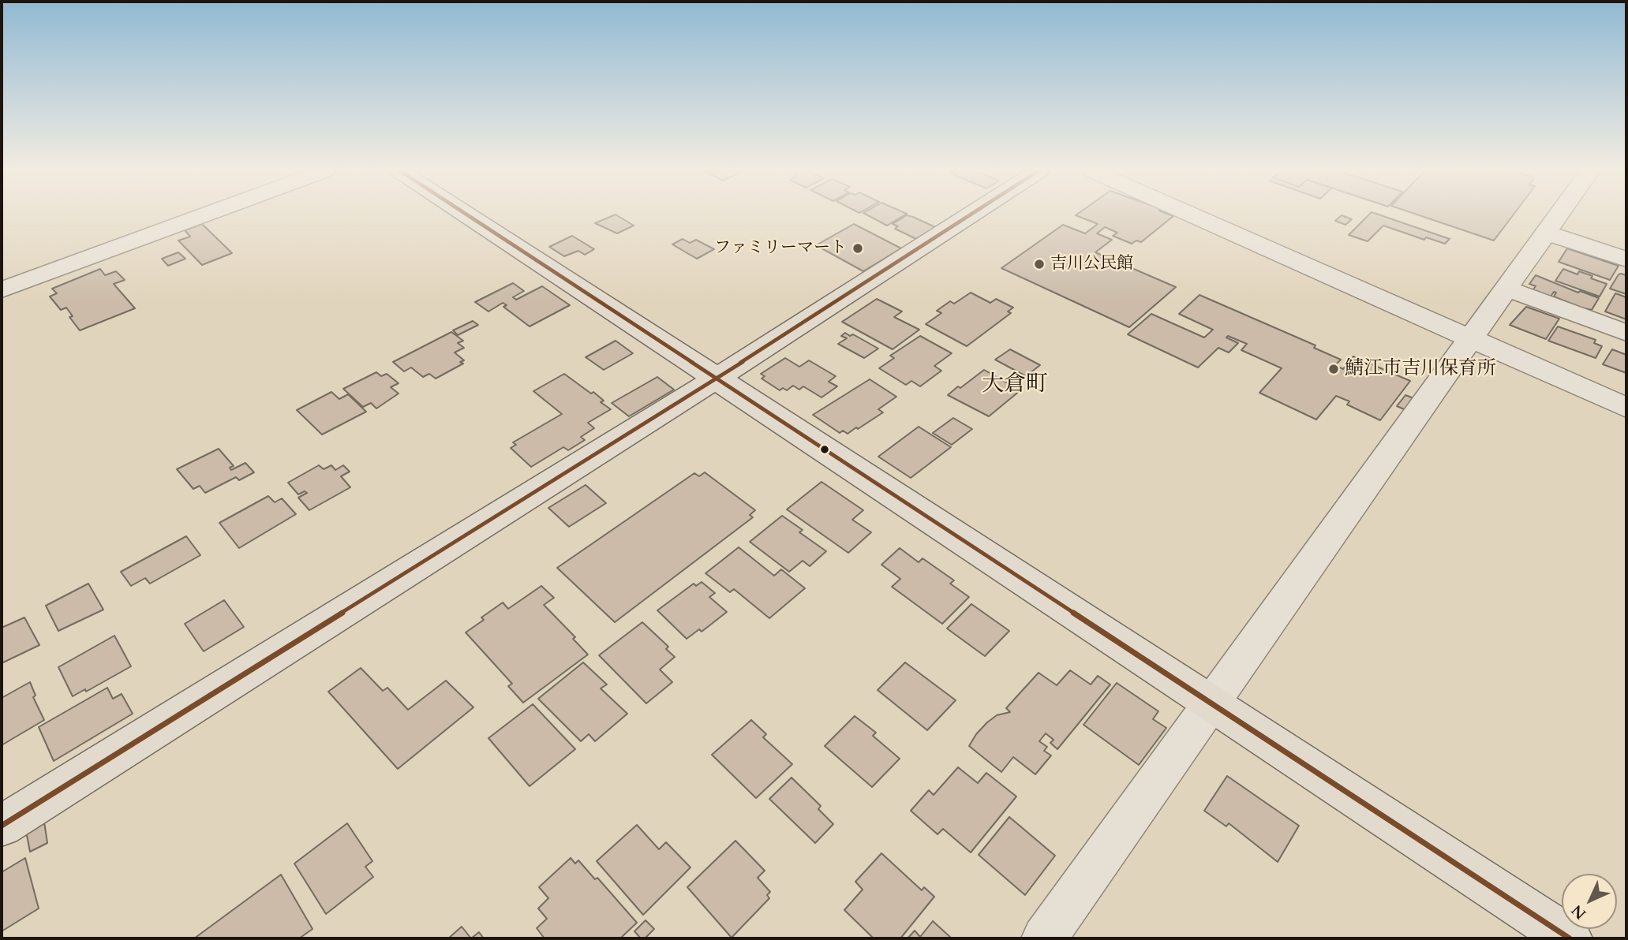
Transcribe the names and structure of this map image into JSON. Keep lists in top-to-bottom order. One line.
{"districts":["大倉町"],"places":["ファミリーマート","吉川公民館","鯖江市吉川保育所"],"north":"bottom left"}
